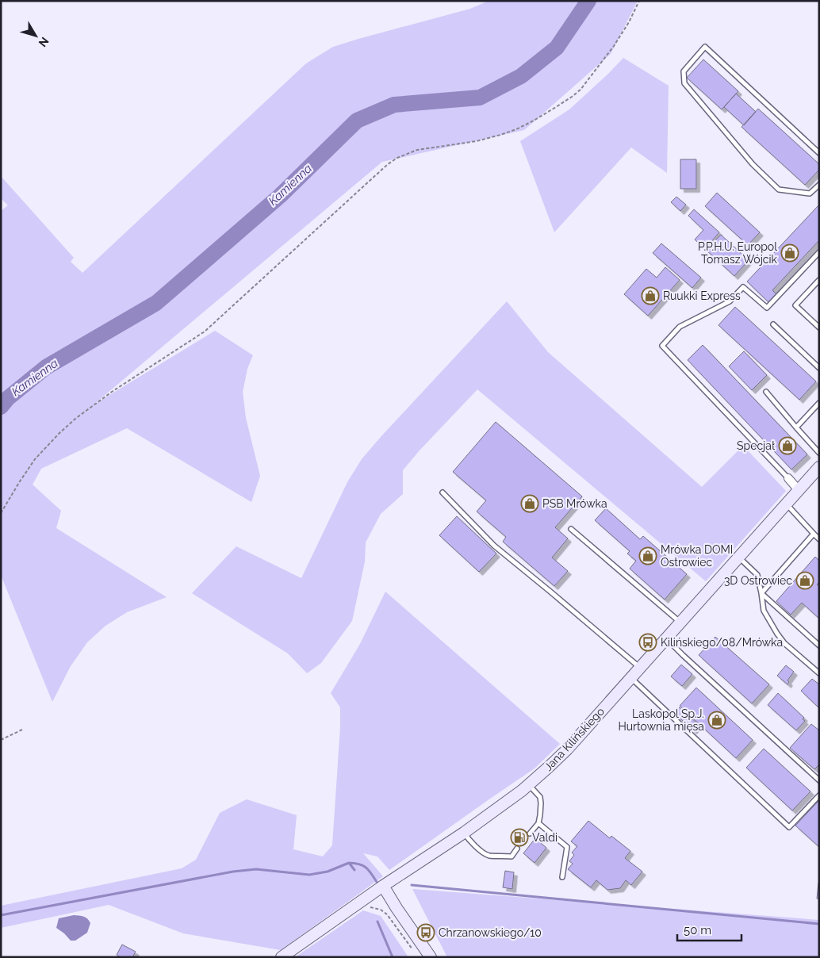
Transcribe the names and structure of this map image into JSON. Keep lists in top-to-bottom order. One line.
{"streets":{"street":["Jana Kilińskiego"]},"water":["Kamienna"],"places":{"shop":["P.P.H.U. Europol Tomasz Wójcik","Ruukki Express","Specjał","PSB Mrówka","Mrówka DOMI Ostrowiec","3D Ostrowiec","Laskopol Sp.J. Hurtownia mięsa"],"bus stop":["Kilińskiego/08/Mrówka","Chrzanowskiego/10"],"fuel station":["Valdi"]},"scale_bar":"50 m","north":"bottom right"}
